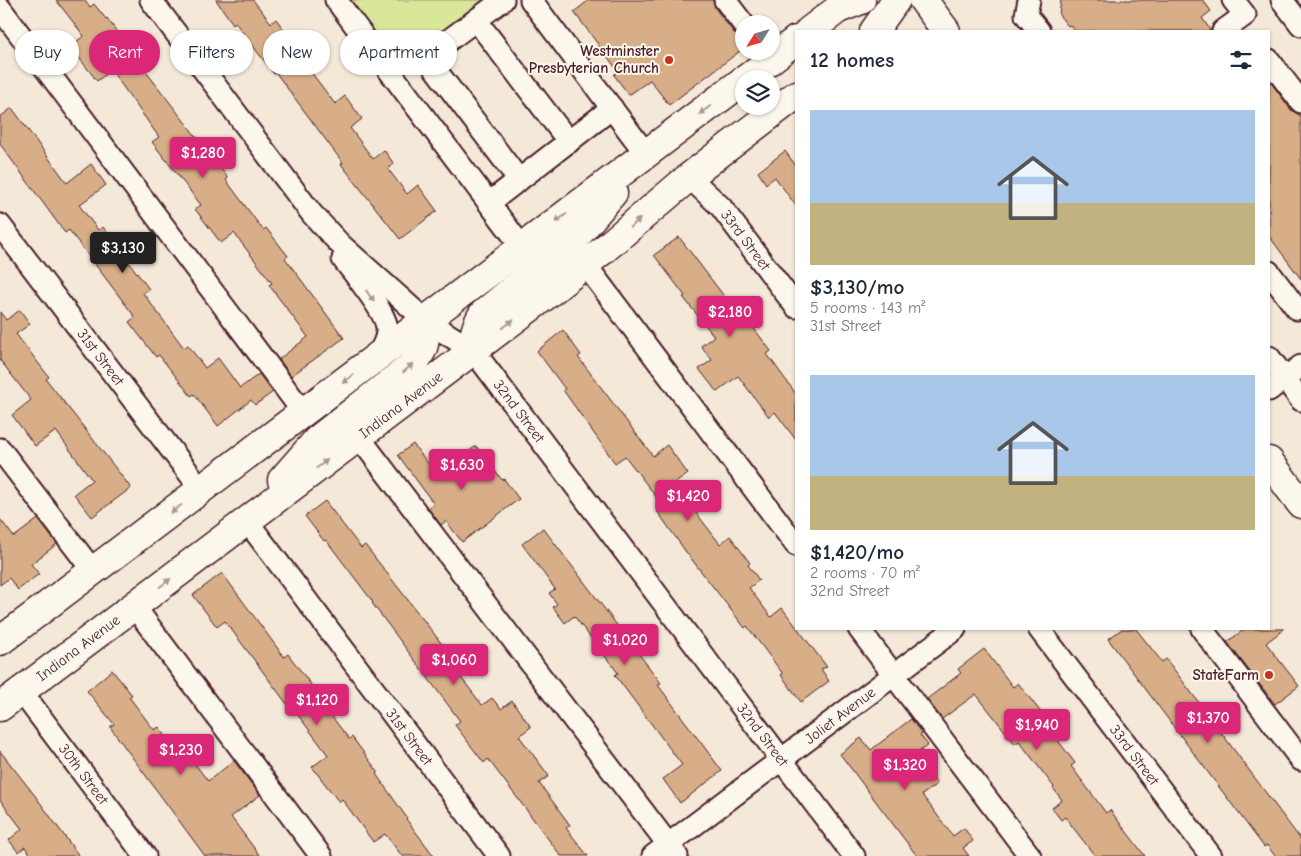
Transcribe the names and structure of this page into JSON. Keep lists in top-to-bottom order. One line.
{"streets":{"main road":["Indiana Avenue"],"street":["33rd Street","31st Street","32nd Street","Joliet Avenue","30th Street"]},"crossings":[["33rd Street","Indiana Avenue"],["31st Street","Indiana Avenue"],["Indiana Avenue","32nd Street"],["Indiana Avenue","30th Street"],["32nd Street","Joliet Avenue"]],"places":["Westminster Presbyterian Church","StateFarm"],"north":"bottom left","page":{"chip":["Buy","Rent","Filters","New","Apartment"],"heading":"12 homes","list":[{"name":"$3,130/mo","note":"5 rooms · 143 m² · 31st Street"},{"name":"$1,420/mo","note":"2 rooms · 70 m² · 32nd Street"}],"price":["$1,280","$3,130","$2,180","$1,630","$1,420","$1,020","$1,060","$1,120","$1,370","$1,940","$1,230","$1,320"]}}
